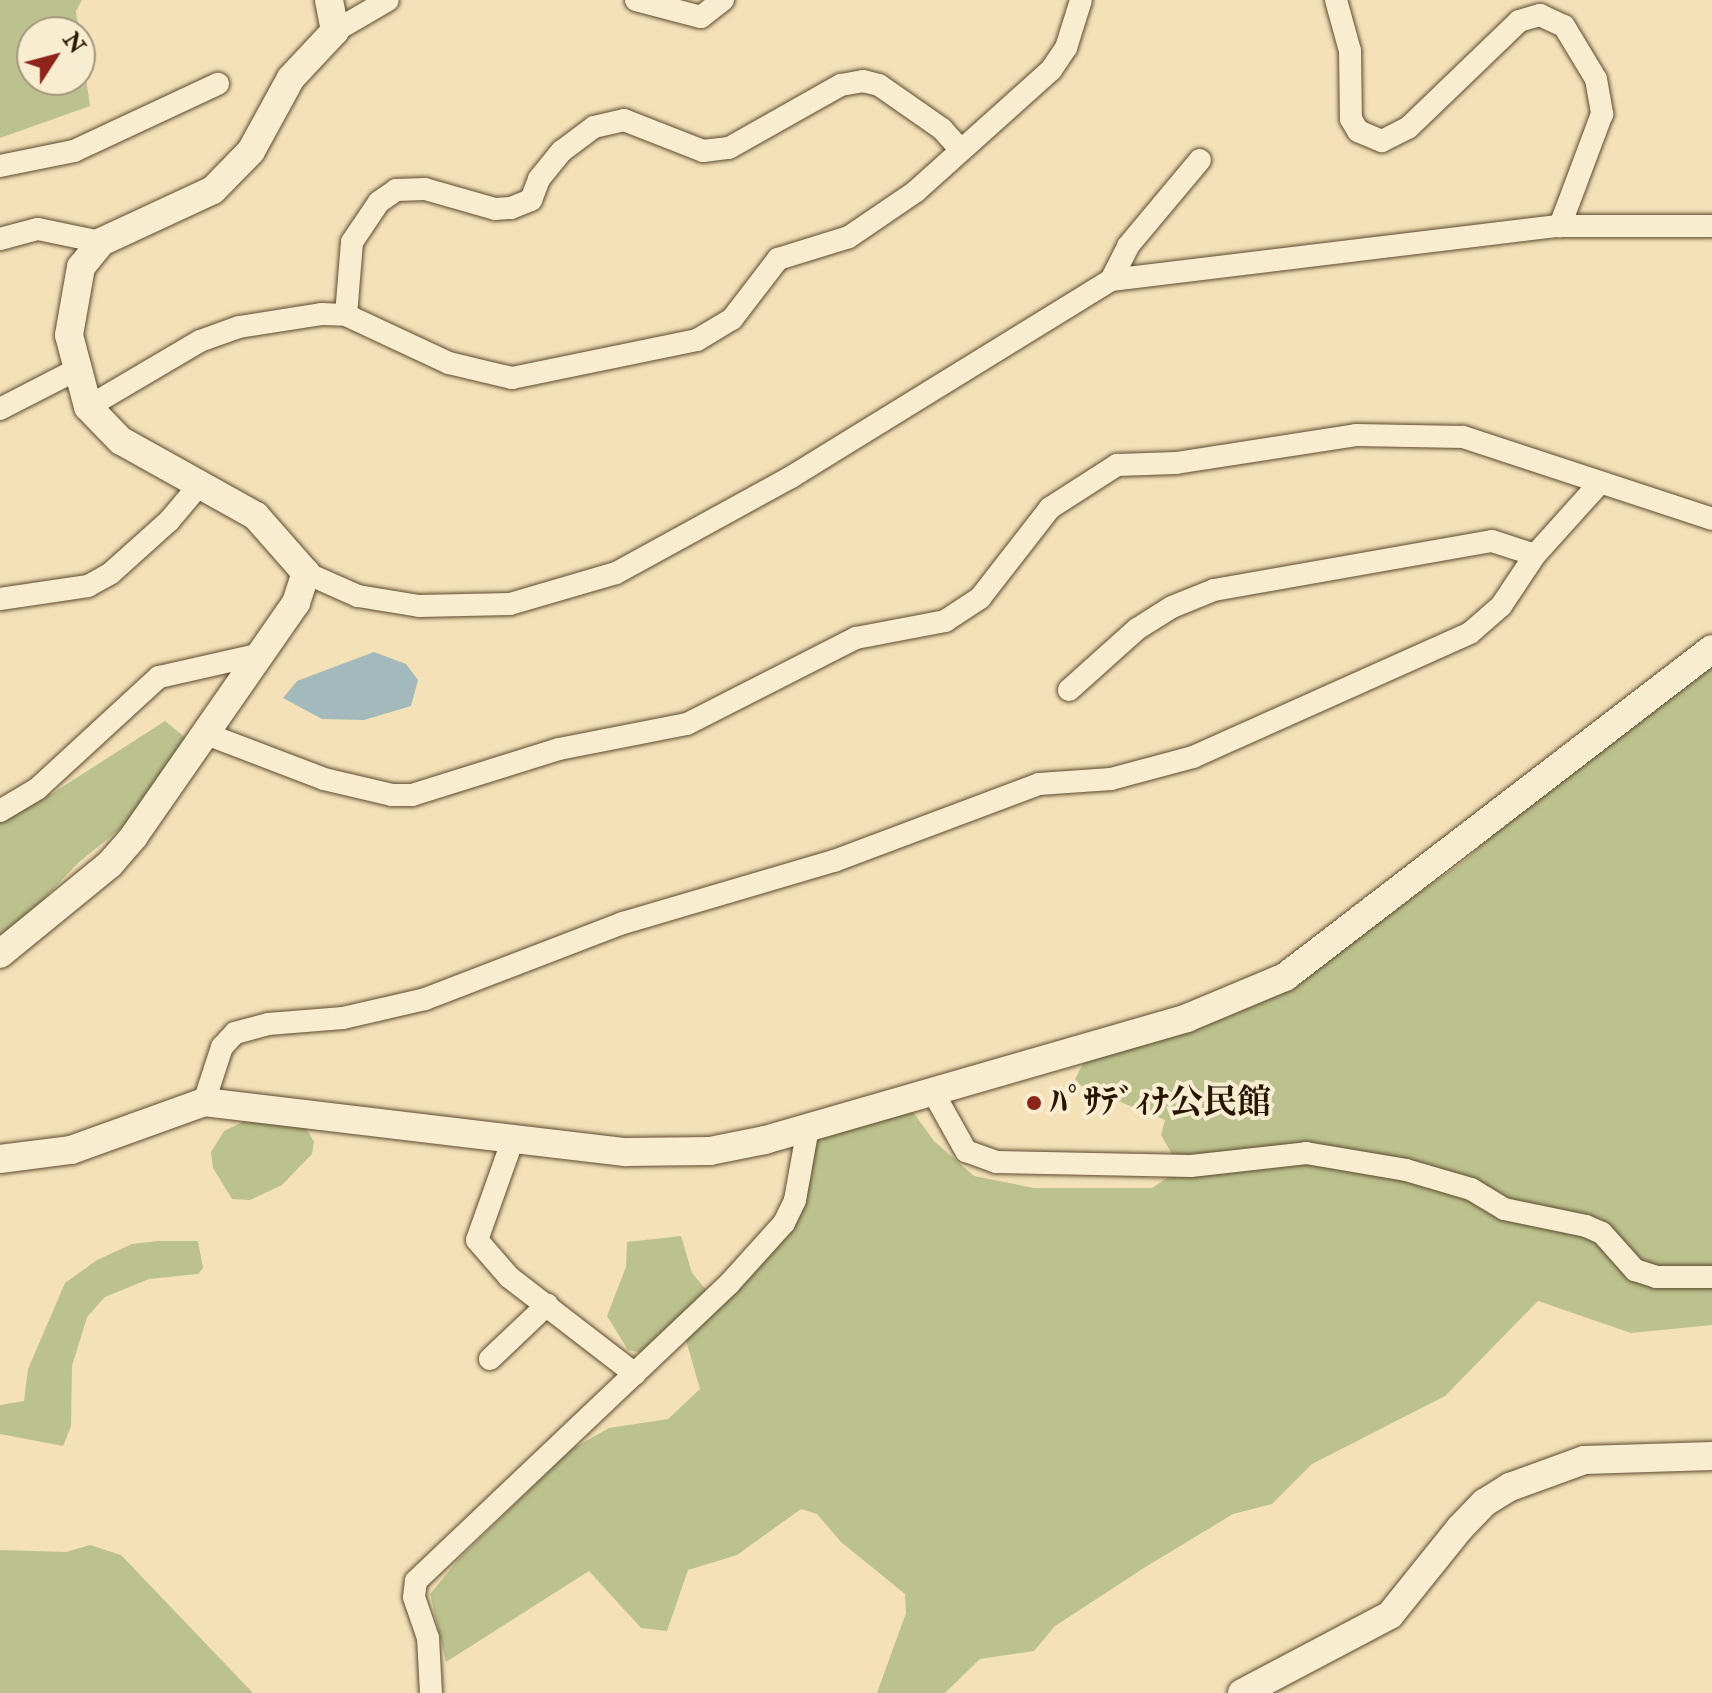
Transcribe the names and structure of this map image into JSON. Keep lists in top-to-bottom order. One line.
{"places":["ﾊﾟｻﾃﾞｨﾅ公民館"],"north":"top right"}
